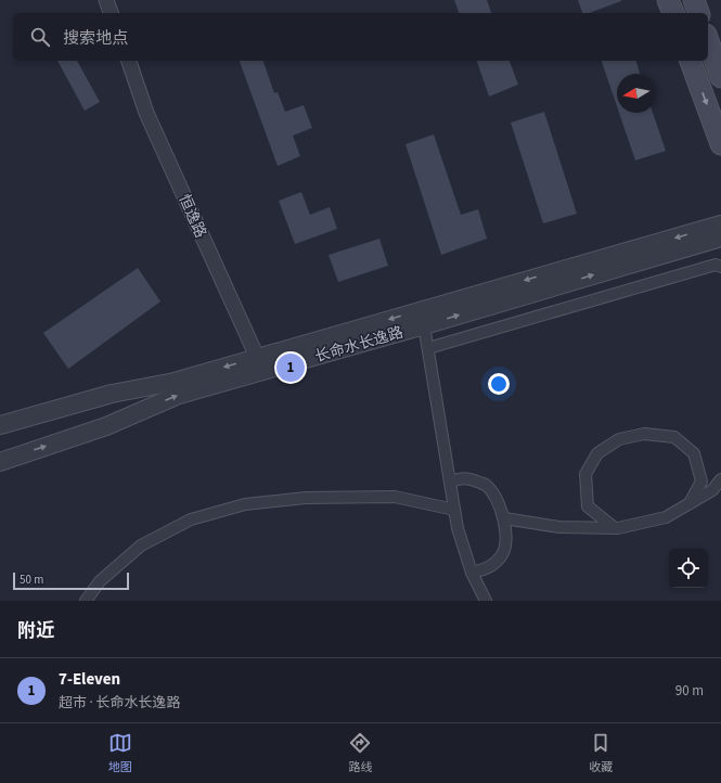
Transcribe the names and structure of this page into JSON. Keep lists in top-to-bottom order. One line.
{"streets":{"street":["恒逸路","长命水长逸路"]},"crossings":[["恒逸路","长命水长逸路"]],"scale_bar":"50 m","north":"left","page":{"search":"搜索地点","pins":"1","scale":"50 m","heading":"附近","list":[{"mark":"1","name":"7-Eleven","note":"超市 · 长命水长逸路","value":"90 m"}],"nav":["地图","路线","收藏"]}}
